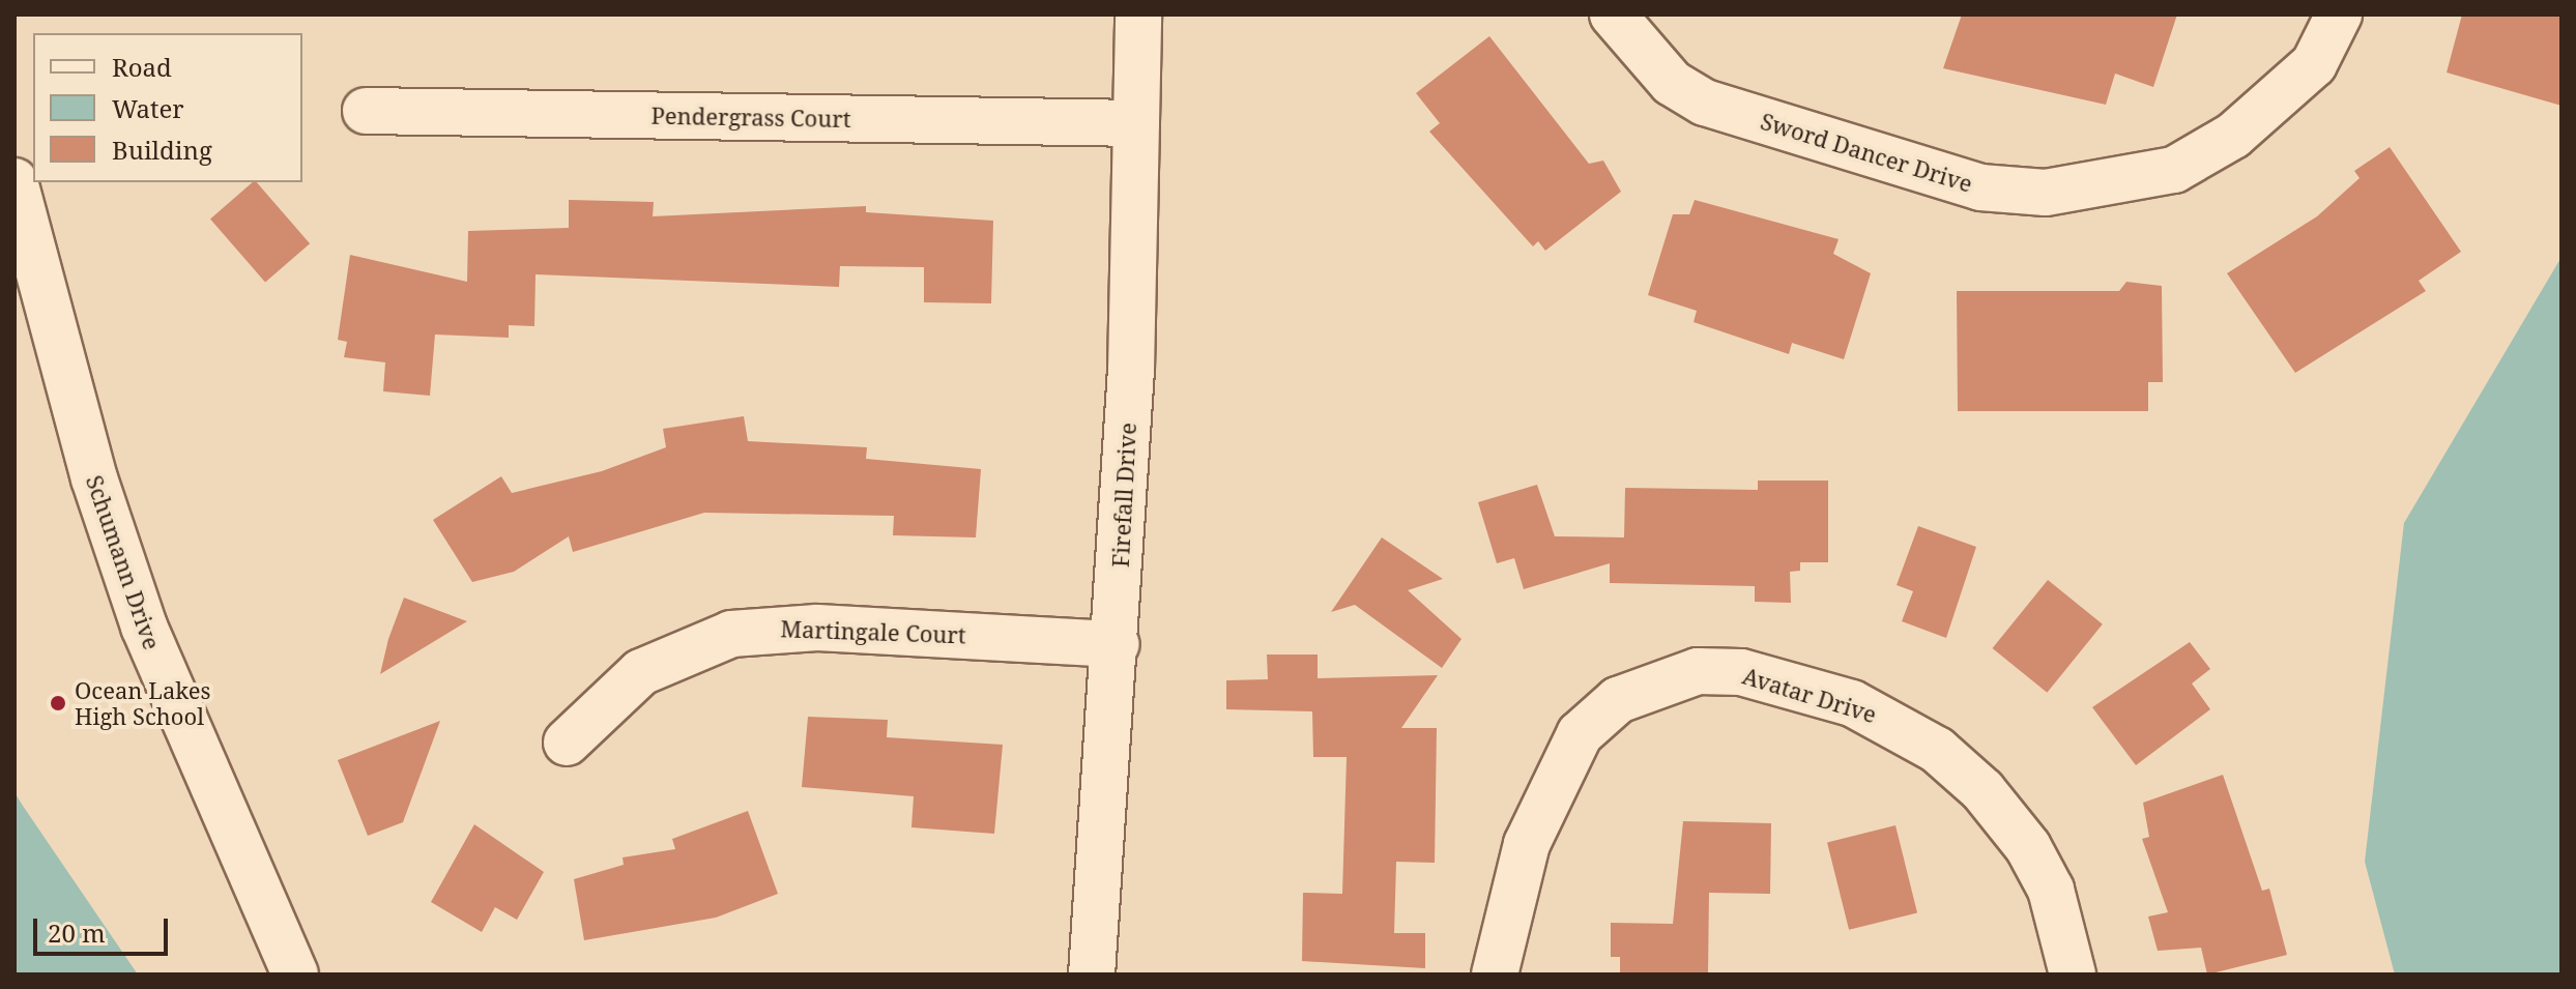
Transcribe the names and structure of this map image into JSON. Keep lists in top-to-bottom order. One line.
{"streets":{"street":["Pendergrass Court","Sword Dancer Drive","Firefall Drive","Schumann Drive","Martingale Court","Avatar Drive"]},"crossings":[["Pendergrass Court","Firefall Drive"],["Firefall Drive","Martingale Court"]],"places":["Ocean Lakes High School"],"legend":["Road","Water","Building"],"scale_bar":"20 m"}
